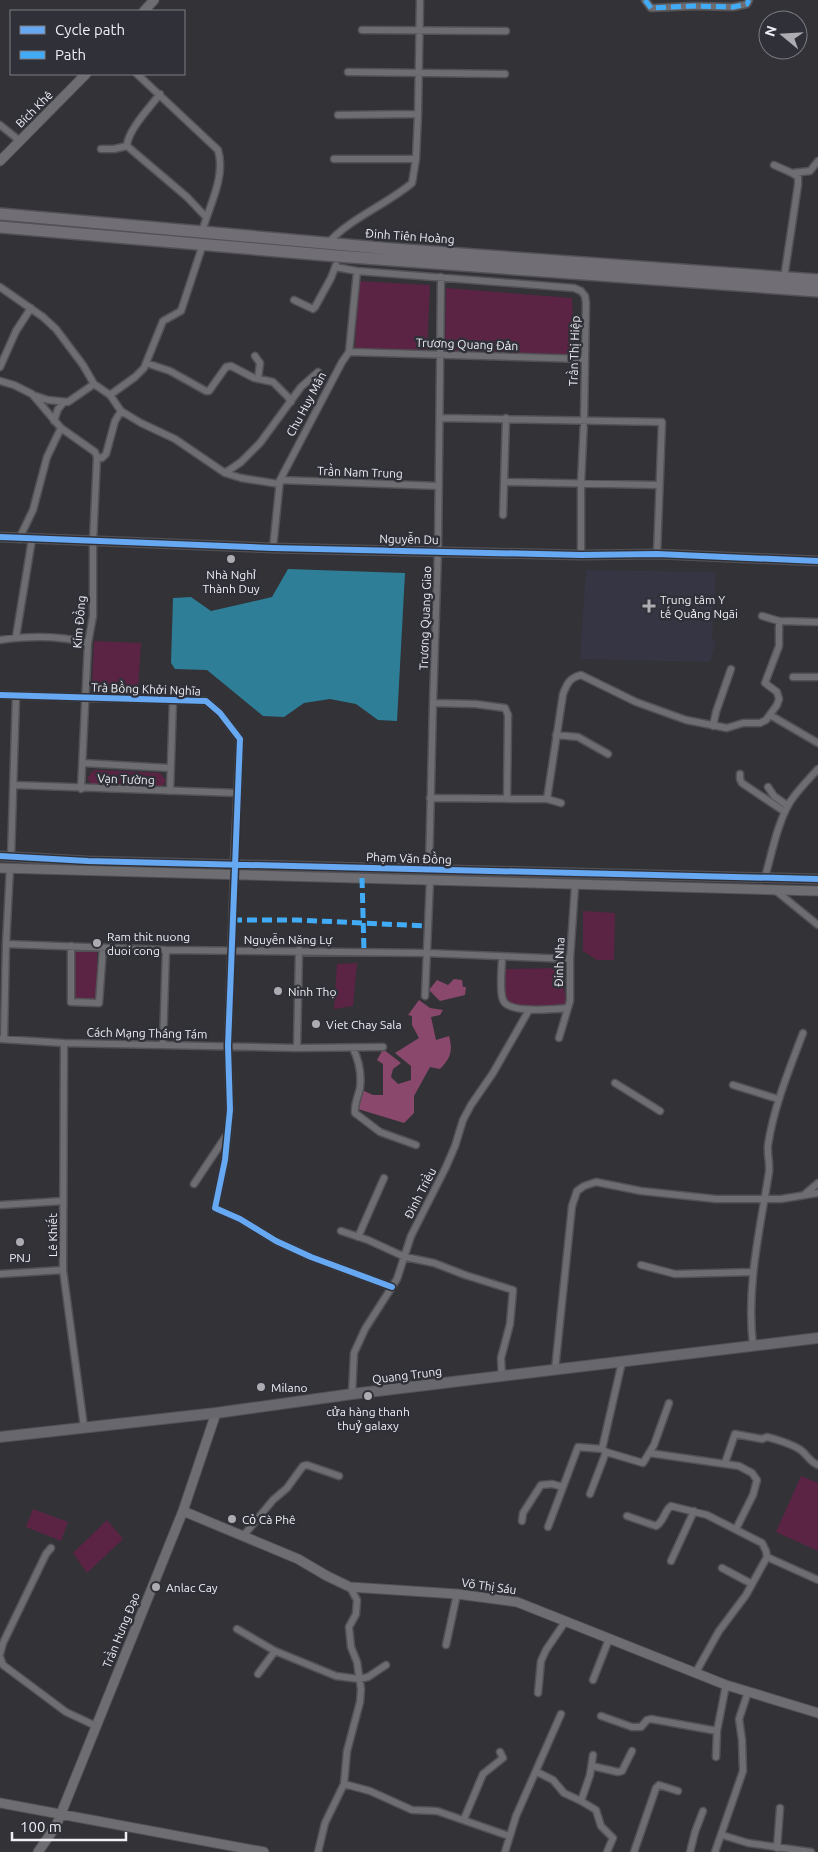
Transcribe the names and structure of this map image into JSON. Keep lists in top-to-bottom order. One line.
{"streets":{"highway":["Đinh Tiên Hoàng"],"main road":["Quang Trung"],"street":["Bích Khê","Trương Quang Đản","Trần Thị Hiệp","Chu Huy Mân","Trần Nam Trung","Nguyễn Du","Trương Quang Giao","Kim Đồng","Trà Bồng Khởi Nghĩa","Vạn Tường","Phạm Văn Đồng","Nguyễn Năng Lự","Đinh Nha","Cách Mạng Tháng Tám","Đinh Triều","Lê Khiết","Võ Thị Sáu","Trần Hưng Đạo"]},"crossings":[["Trương Quang Đản","Trần Thị Hiệp"],["Trương Quang Đản","Chu Huy Mân"],["Trương Quang Đản","Trương Quang Giao"],["Trần Thị Hiệp","Nguyễn Du"],["Trần Thị Hiệp","Trương Quang Giao"],["Chu Huy Mân","Trần Nam Trung"],["Chu Huy Mân","Nguyễn Du"],["Trần Nam Trung","Trương Quang Giao"],["Nguyễn Du","Trương Quang Giao"],["Nguyễn Du","Kim Đồng"],["Trương Quang Giao","Phạm Văn Đồng"],["Kim Đồng","Trà Bồng Khởi Nghĩa"],["Kim Đồng","Vạn Tường"],["Trà Bồng Khởi Nghĩa","Vạn Tường"],["Trà Bồng Khởi Nghĩa","Phạm Văn Đồng"],["Phạm Văn Đồng","Đinh Nha"],["Nguyễn Năng Lự","Đinh Nha"],["Cách Mạng Tháng Tám","Lê Khiết"],["Đinh Triều","Quang Trung"],["Lê Khiết","Quang Trung"],["Quang Trung","Trần Hưng Đạo"],["Võ Thị Sáu","Trần Hưng Đạo"]],"places":{"other":["Nhà Nghỉ Thành Duy","Ram thit nuong duoi cong","Ninh Thọ","Viet Chay Sala","PNJ","Milano","cửa hàng thanh thuỷ galaxy","Cỏ Cà Phê","Anlac Cay"],"health":["Trung tâm Y tế Quảng Ngãi"]},"legend":["Cycle path","Path"],"scale_bar":"100 m","north":"left"}
